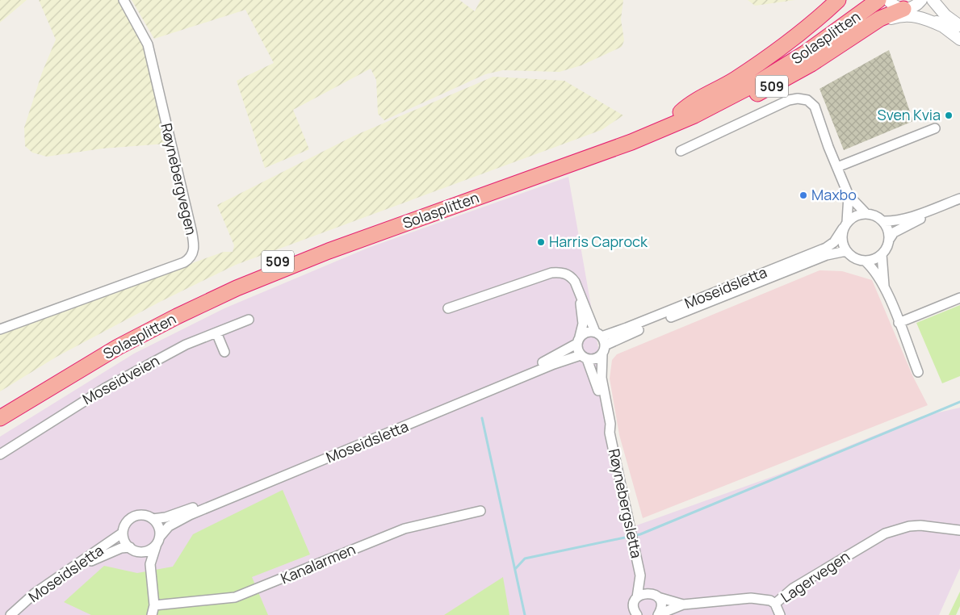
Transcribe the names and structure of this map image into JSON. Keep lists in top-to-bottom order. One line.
{"streets":{"highway":["Solasplitten","509"],"street":["Røynebergvegen","Moseidsletta","Moseidveien","Røynebergsletta","Kanalarmen","Lagervegen"]},"crossings":[["Solasplitten","509"],["Moseidsletta","Røynebergsletta"],["Moseidsletta","Kanalarmen"],["Røynebergsletta","Lagervegen"]],"places":["Sven Kvia","Maxbo","Harris Caprock"]}
